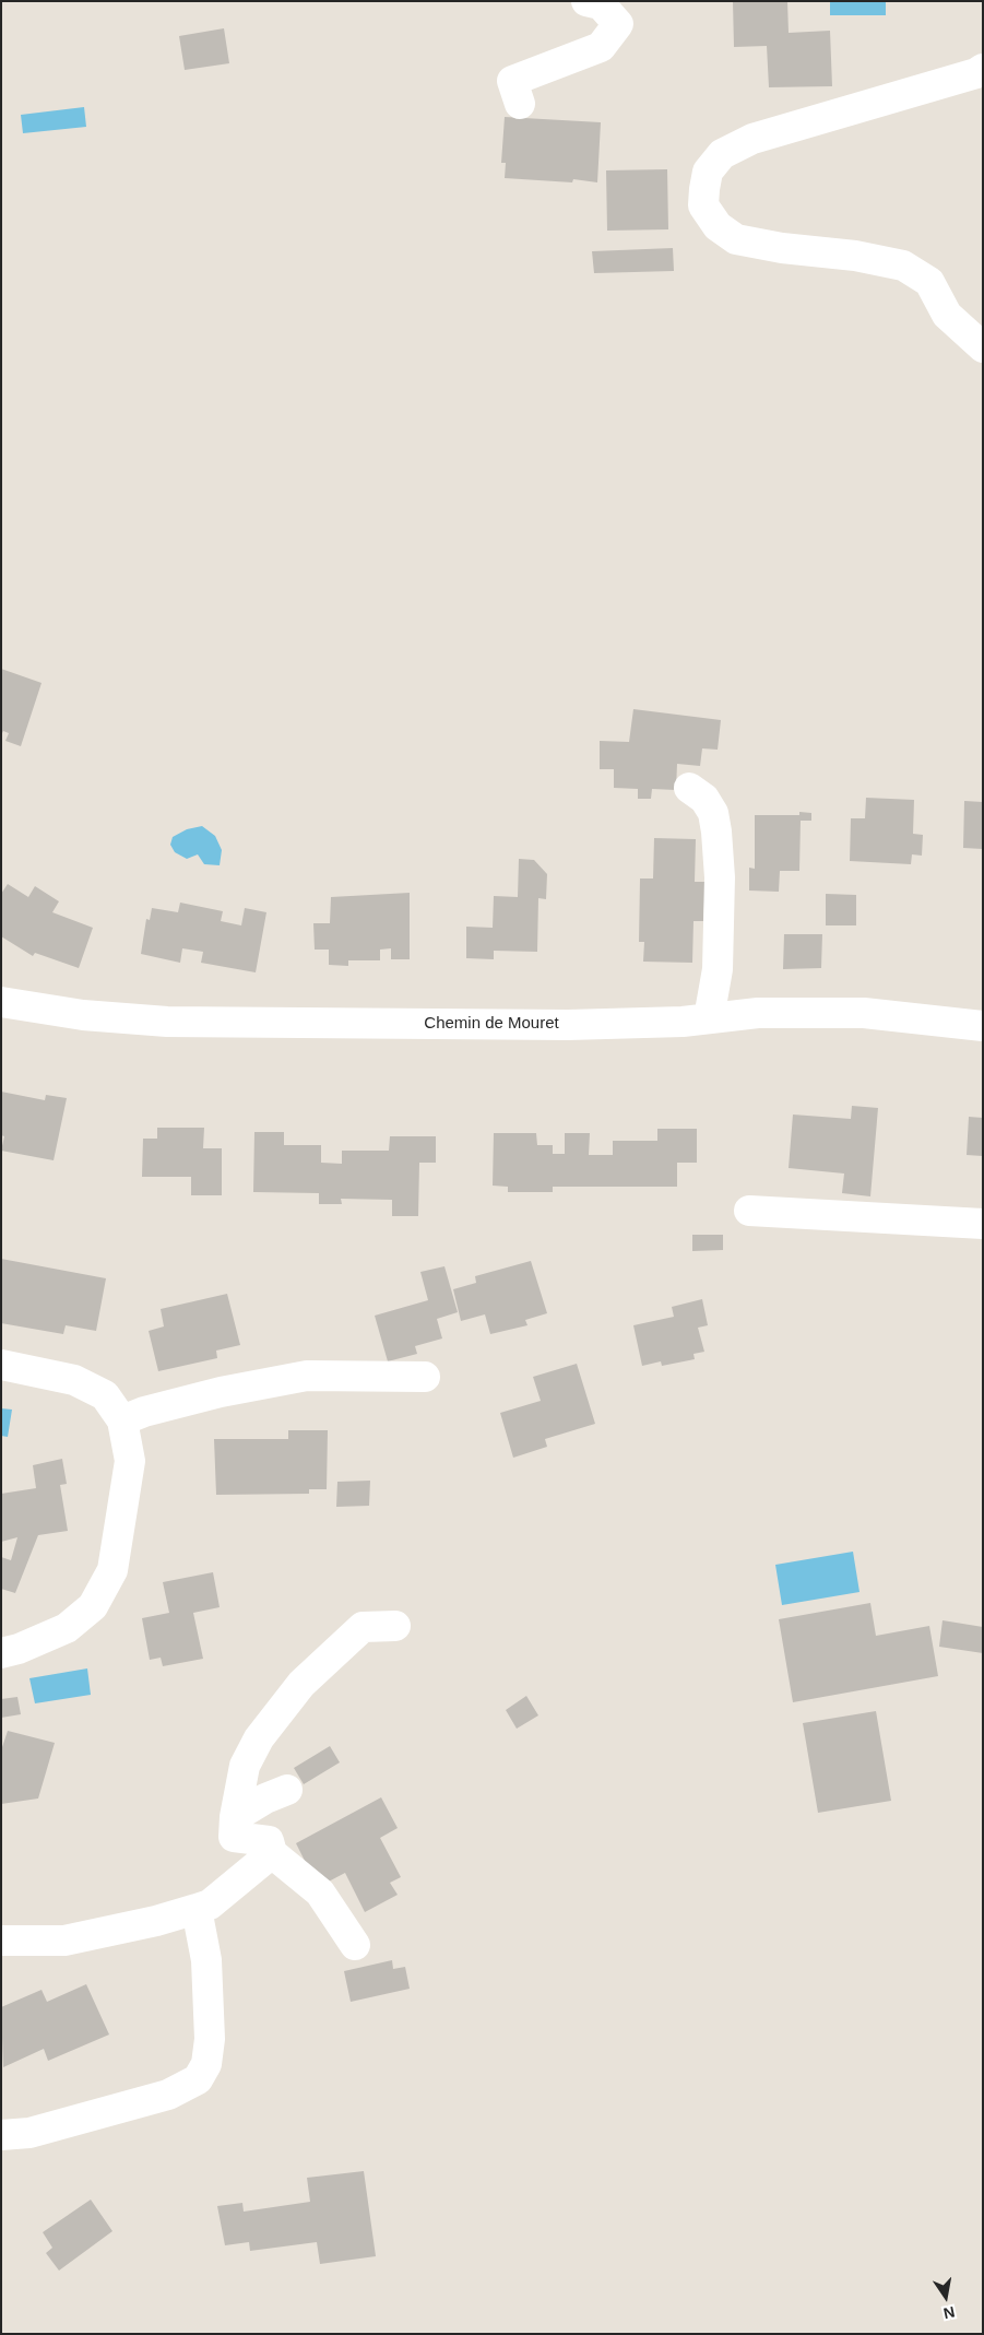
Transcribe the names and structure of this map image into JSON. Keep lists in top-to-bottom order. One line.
{"streets":{"street":["Chemin de Mouret"]},"north":"bottom"}
